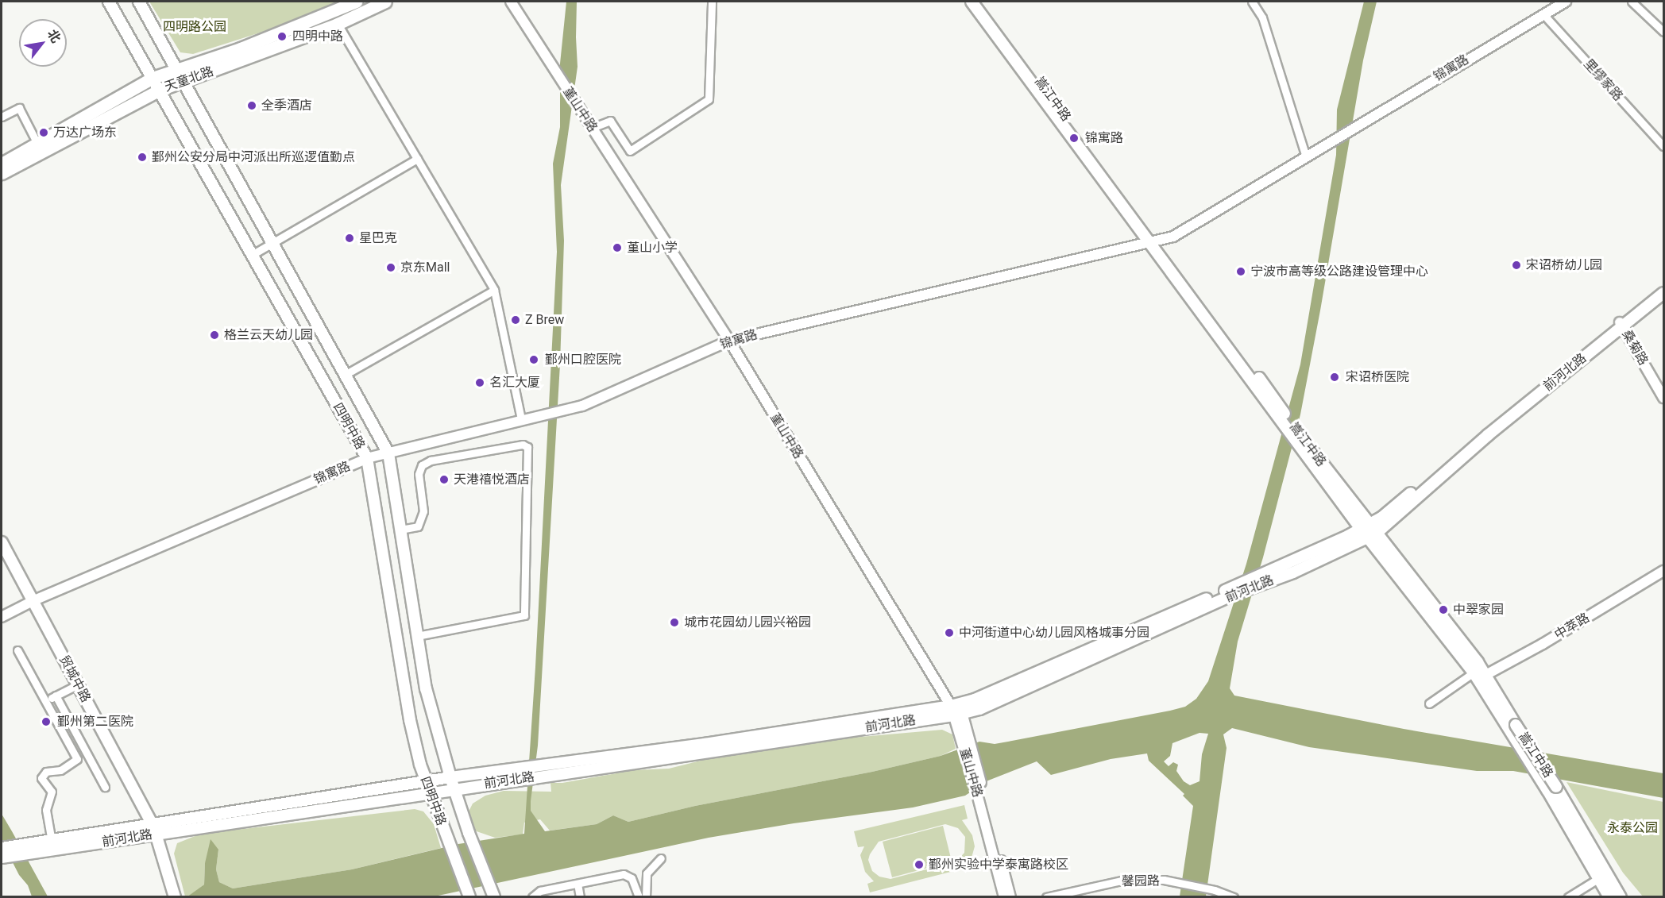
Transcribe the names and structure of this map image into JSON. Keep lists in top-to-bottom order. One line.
{"streets":{"main road":["天童北路","嵩江中路","前河北路","四明中路","贸城中路"],"street":["锦寓路","里缪家路","堇山中路","桑菊路","中萃路","馨园路"]},"crossings":[["锦寓路","里缪家路"],["锦寓路","嵩江中路"],["锦寓路","堇山中路"],["锦寓路","四明中路"],["锦寓路","贸城中路"],["天童北路","四明中路"],["嵩江中路","前河北路"],["嵩江中路","中萃路"],["堇山中路","前河北路"],["桑菊路","前河北路"],["前河北路","四明中路"],["前河北路","贸城中路"]],"parks":["四明路公园","永泰公园"],"places":["四明中路","全季酒店","万达广场东","锦寓路","鄞州公安分局中河派出所巡逻值勤点","星巴克","堇山小学","宋诏桥幼儿园","京东Mall","宁波市高等级公路建设管理中心","Z Brew","格兰云天幼儿园","鄞州口腔医院","宋诏桥医院","名汇大厦","天港禧悦酒店","中翠家园","城市花园幼儿园兴裕园","中河街道中心幼儿园风格城事分园","鄞州第二医院","鄞州实验中学泰寓路校区"],"north":"top right"}
